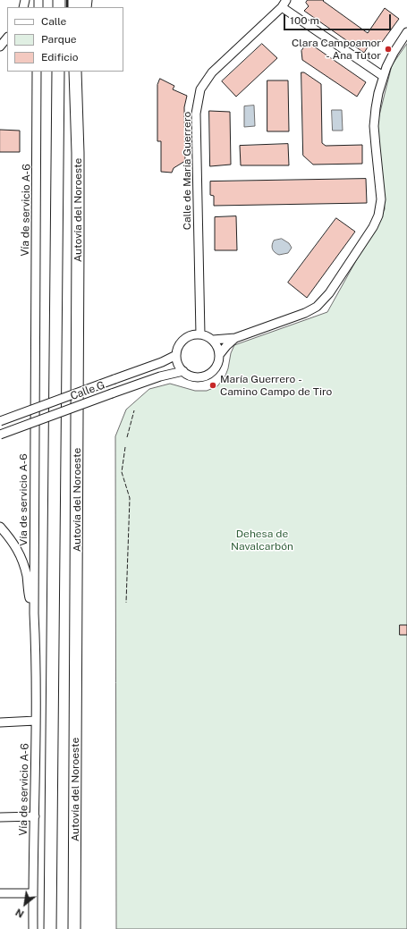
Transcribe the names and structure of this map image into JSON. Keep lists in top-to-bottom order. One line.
{"streets":{"highway":["Autovía del Noroeste"],"street":["Calle de María Guerrero","Vía de servicio A-6","Calle G"]},"crossings":[["Calle de María Guerrero","Calle G"]],"parks":["Dehesa de Navalcarbón"],"places":["Clara Campoamor - Ana Tutor","María Guerrero - Camino Campo de Tiro"],"legend":["Calle","Parque","Edificio"],"scale_bar":"100 m","north":"bottom left"}
